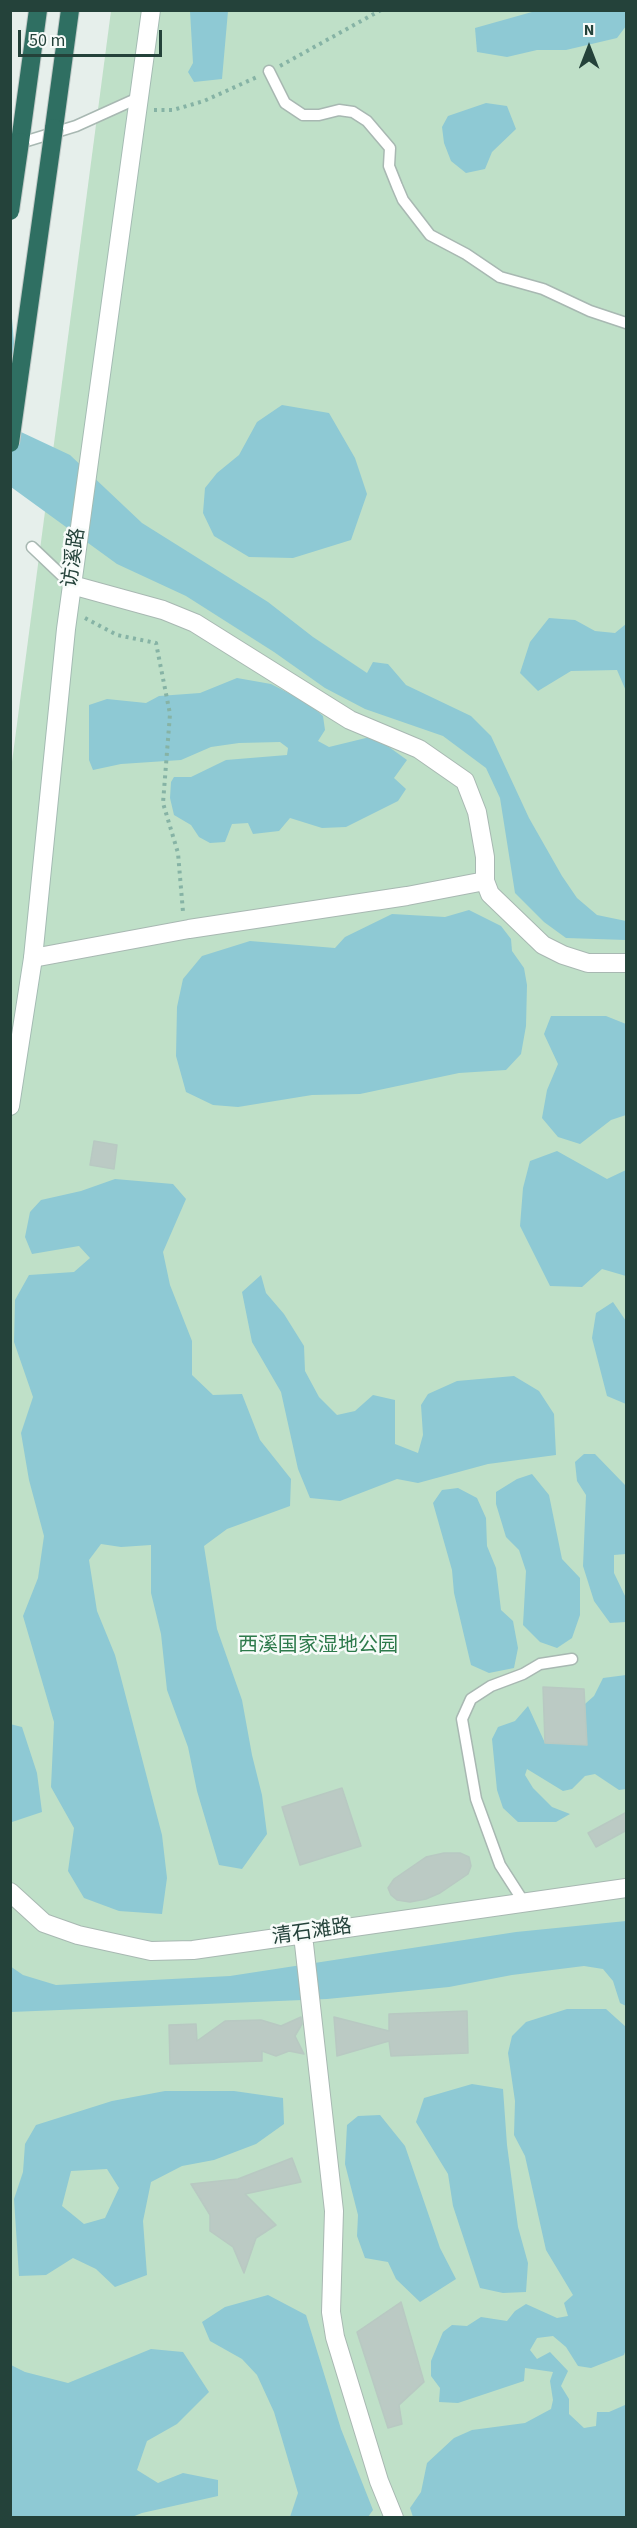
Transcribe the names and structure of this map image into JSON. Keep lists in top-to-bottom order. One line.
{"streets":{"street":["访溪路","清石滩路"]},"parks":["西溪国家湿地公园"],"scale_bar":"50 m","north":"top"}
